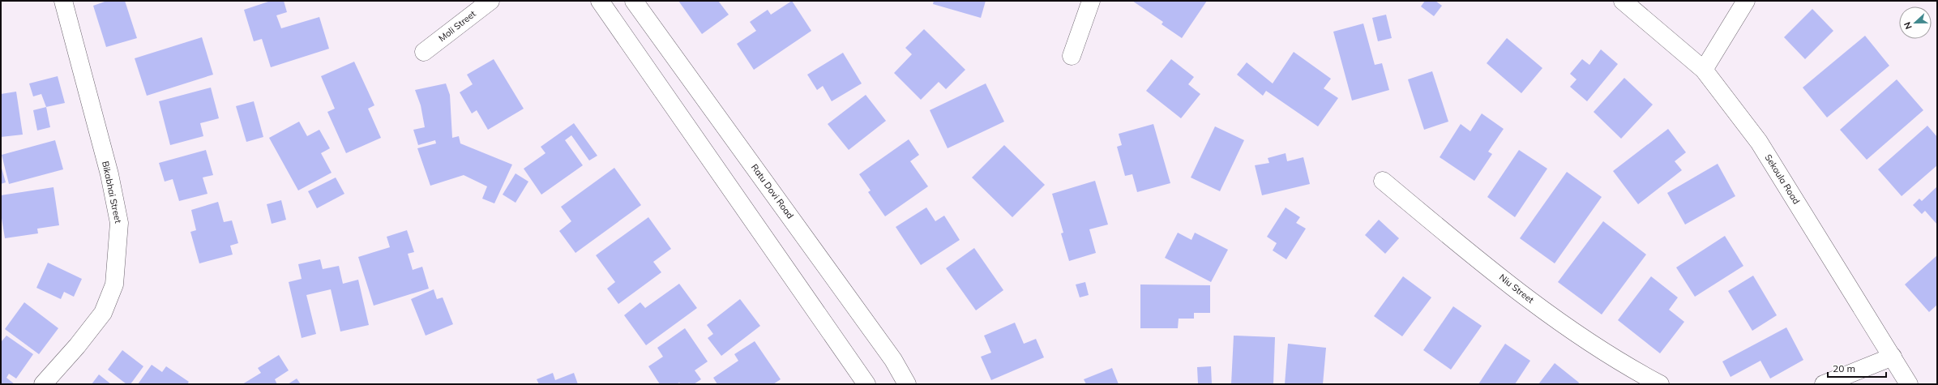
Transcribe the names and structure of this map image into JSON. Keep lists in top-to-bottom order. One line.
{"streets":{"street":["Moli Street","Sekoula Road","Ratu Dovi Road","Bikabhai Street","Niu Street"]},"scale_bar":"20 m","north":"left"}
